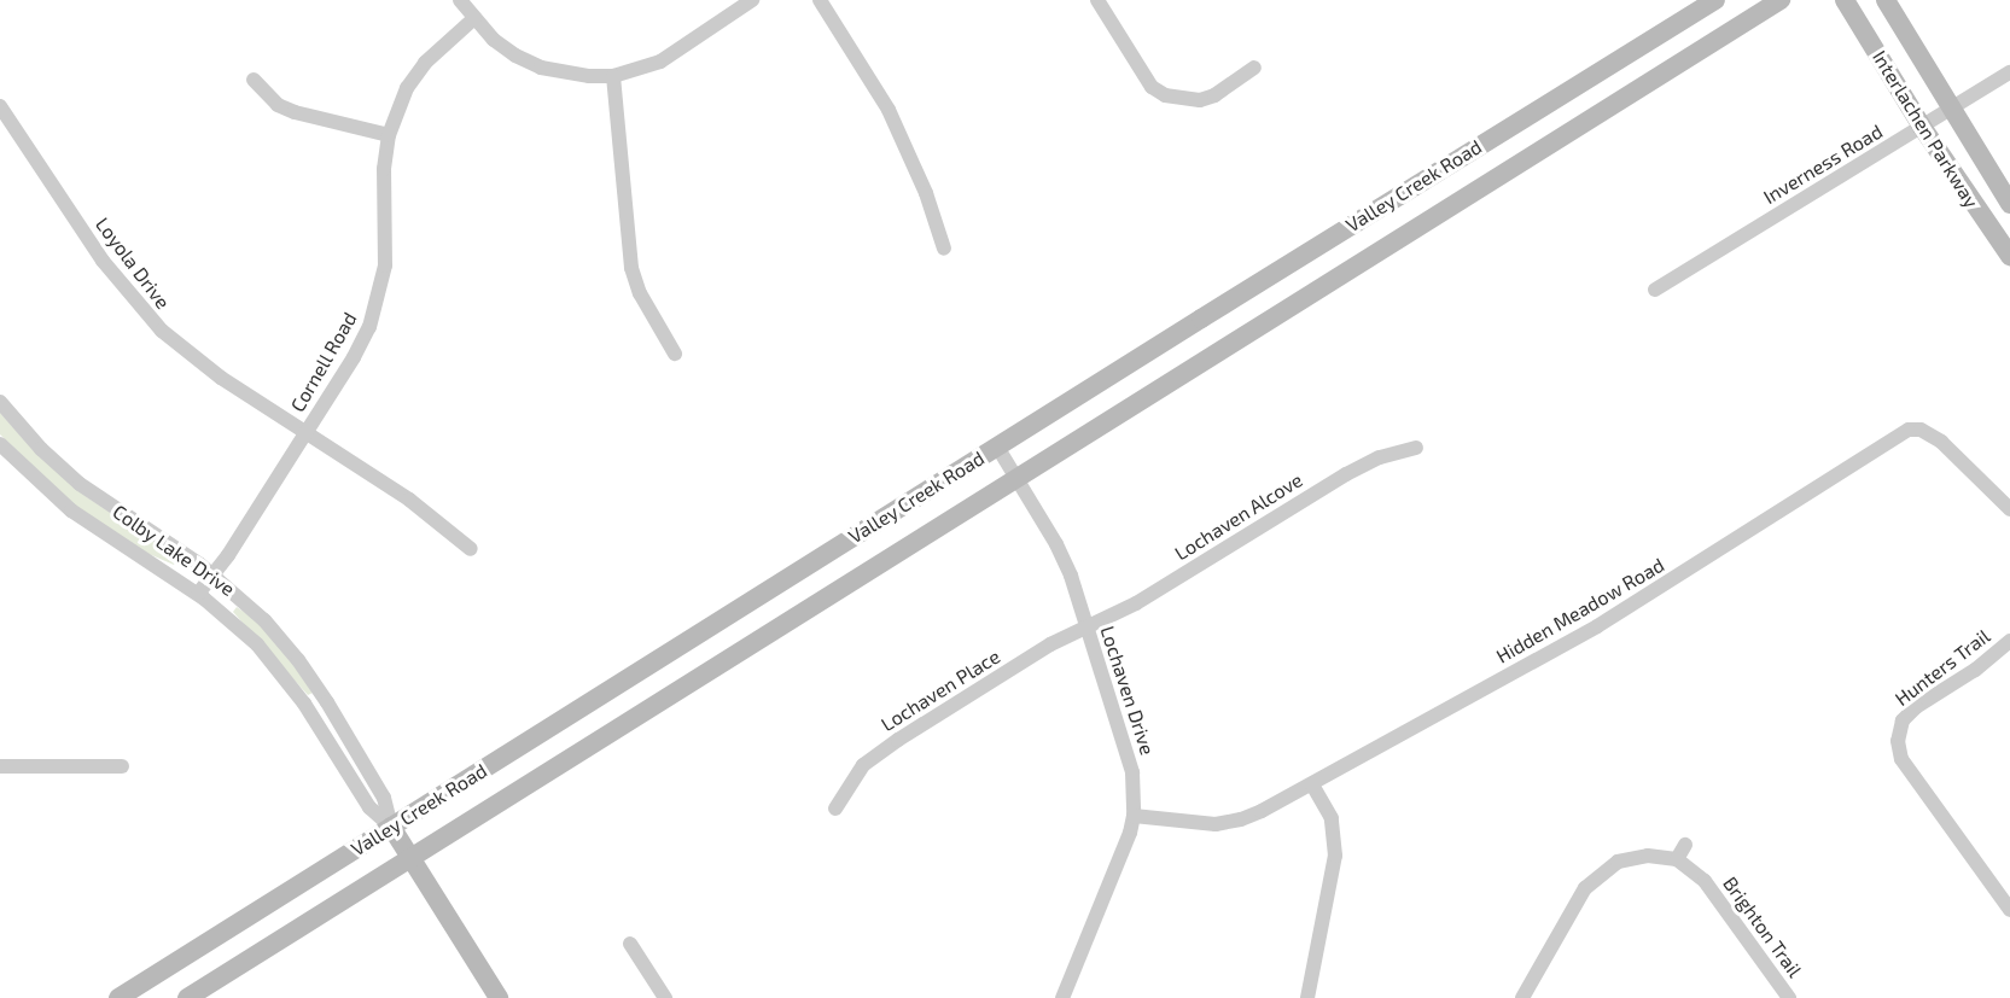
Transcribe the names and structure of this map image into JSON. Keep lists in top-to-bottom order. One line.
{"streets":{"main road":["Interlachen Parkway","Valley Creek Road","Colby Lake Drive"],"street":["Inverness Road","Loyola Drive","Cornell Road","Lochaven Alcove","Hidden Meadow Road","Hunters Trail","Lochaven Place","Lochaven Drive","Brighton Trail"]},"crossings":[["Interlachen Parkway","Inverness Road"],["Valley Creek Road","Colby Lake Drive"],["Valley Creek Road","Lochaven Drive"],["Loyola Drive","Cornell Road"],["Cornell Road","Colby Lake Drive"],["Lochaven Alcove","Lochaven Place"],["Lochaven Alcove","Lochaven Drive"],["Hidden Meadow Road","Lochaven Drive"],["Lochaven Place","Lochaven Drive"]]}
